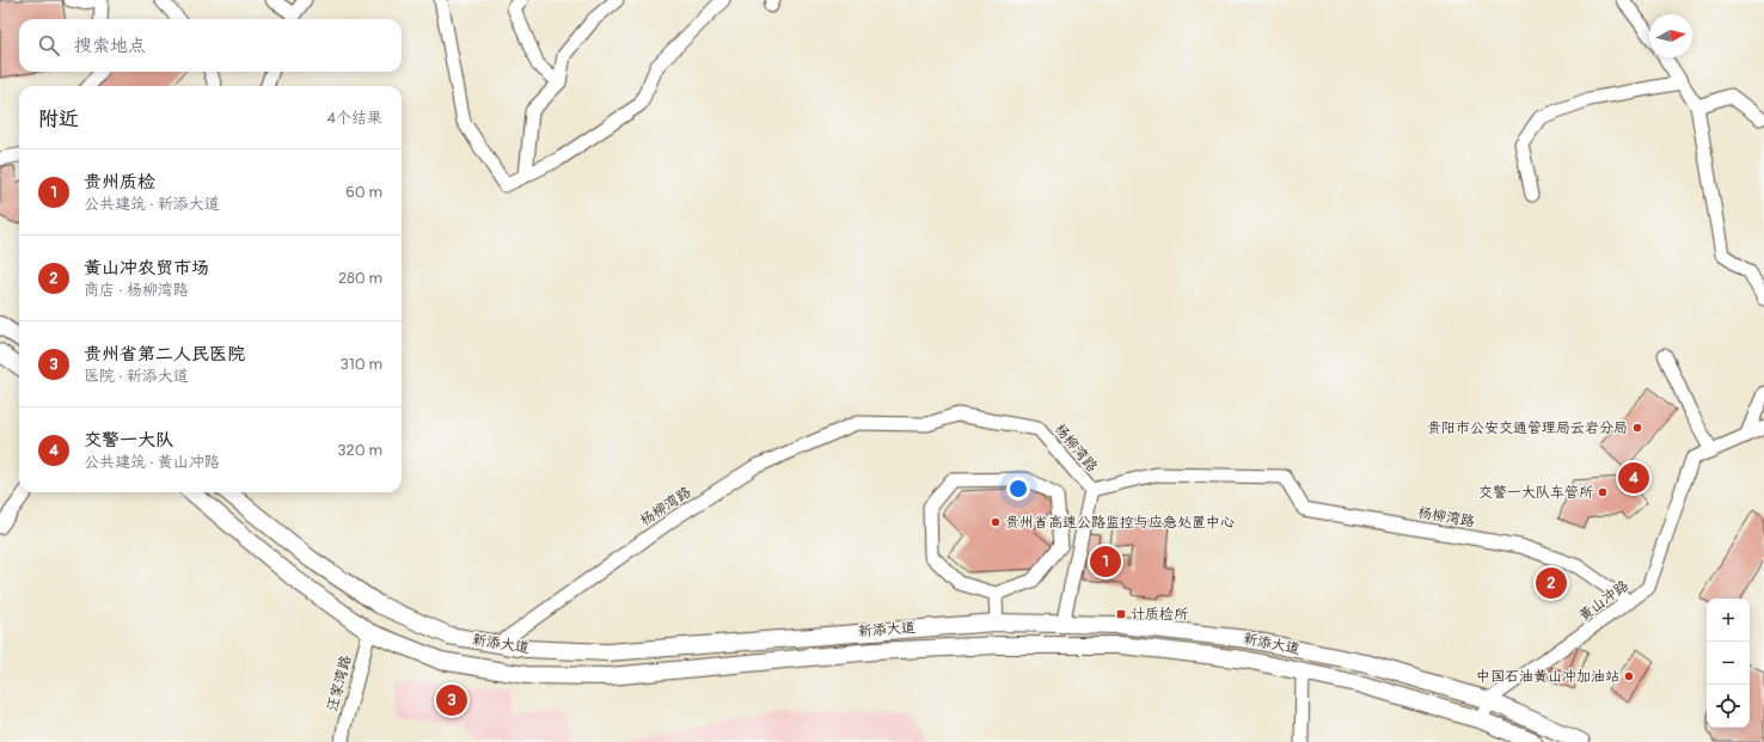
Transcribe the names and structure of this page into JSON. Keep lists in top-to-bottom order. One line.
{"streets":{"main road":["新添大道"],"street":["杨柳湾路","黄山冲路","汪家湾路"]},"crossings":[["杨柳湾路","黄山冲路"],["杨柳湾路","新添大道"],["黄山冲路","新添大道"],["新添大道","汪家湾路"]],"places":{"other":["贵阳市公安交通管理局云岩分局","交警一大队车管所","贵州省高速公路监控与应急处置中心","中国石油黄山冲加油站"],"transit":["计质检所"]},"north":"right","page":{"search":"搜索地点","heading":["附近","4个结果"],"list":[{"mark":"1","name":"贵州质检","note":"公共建筑 · 新添大道","value":"60 m"},{"mark":"2","name":"黄山冲农贸市场","note":"商店 · 杨柳湾路","value":"280 m"},{"mark":"3","name":"贵州省第二人民医院","note":"医院 · 新添大道","value":"310 m"},{"mark":"4","name":"交警一大队","note":"公共建筑 · 黄山冲路","value":"320 m"}],"pins":["4","1","2","3"],"map_buttons":["+","−"]}}
